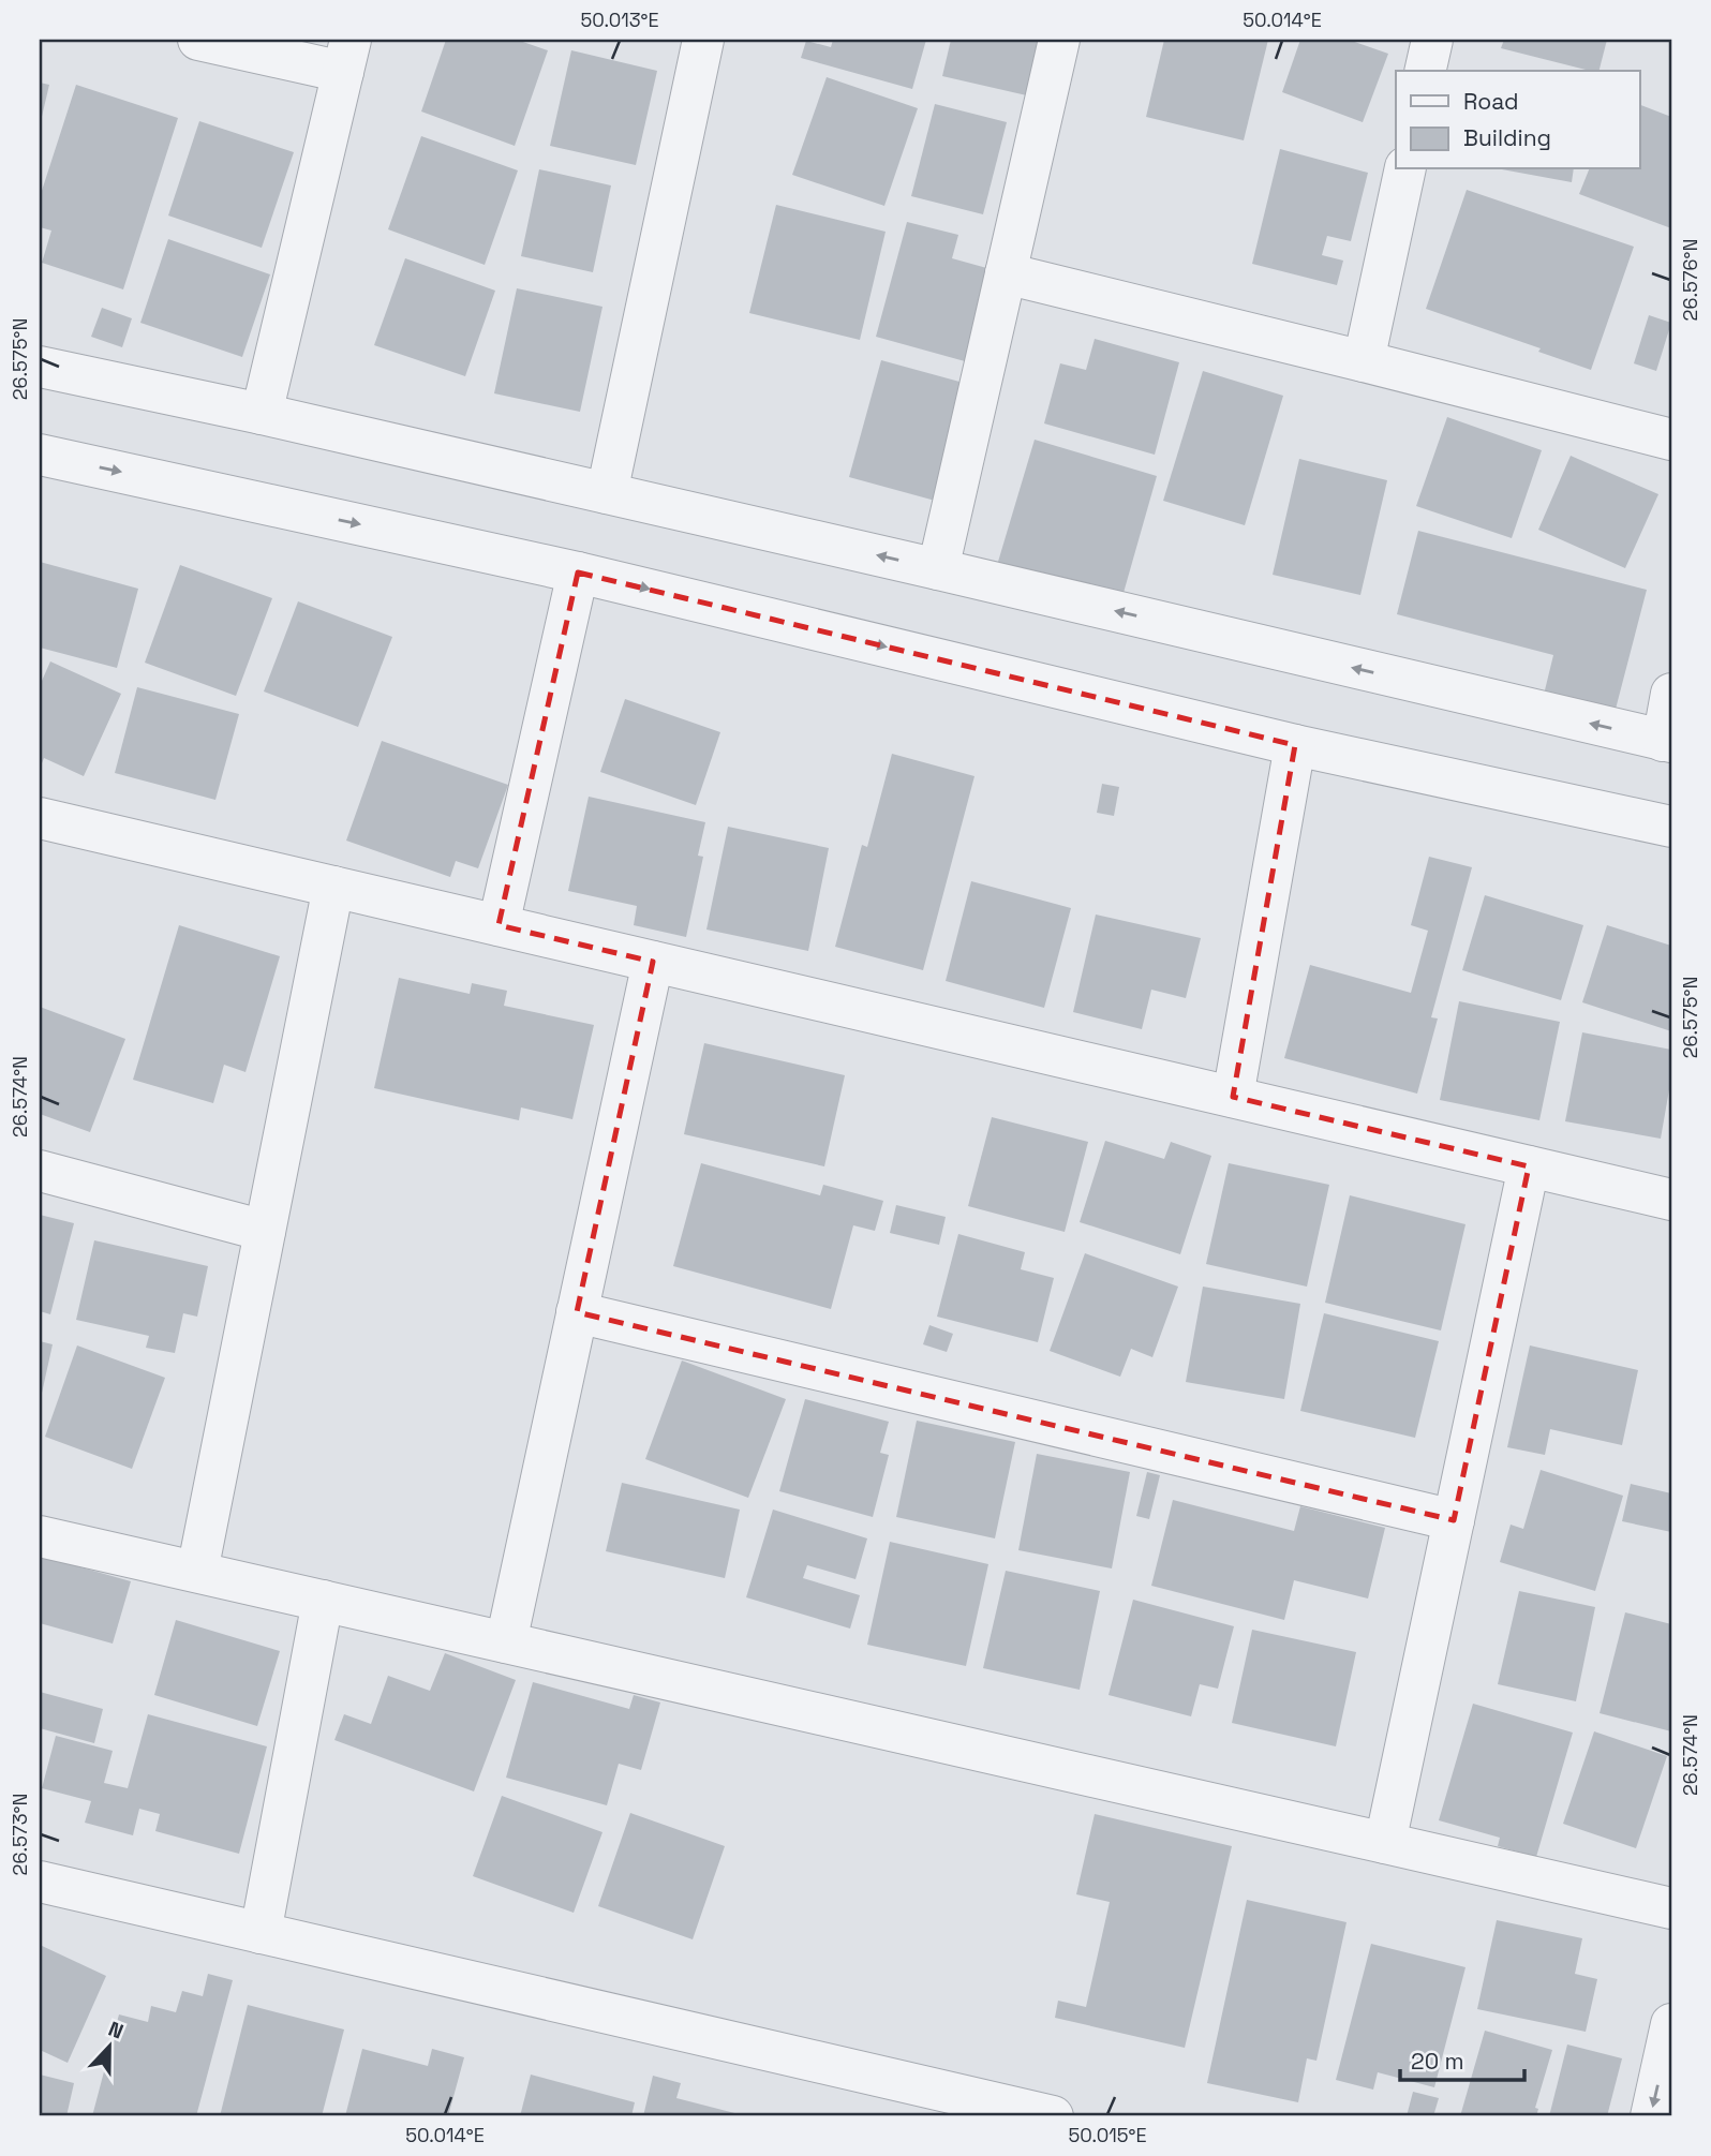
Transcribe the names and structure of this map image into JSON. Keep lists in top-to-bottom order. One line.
{"legend":["Road","Building"],"scale_bar":"20 m","north":"top","coordinates":["50.013°E","50.014°E","26.576°N","26.575°N","26.574°N","26.573°N","50.015°E"]}
